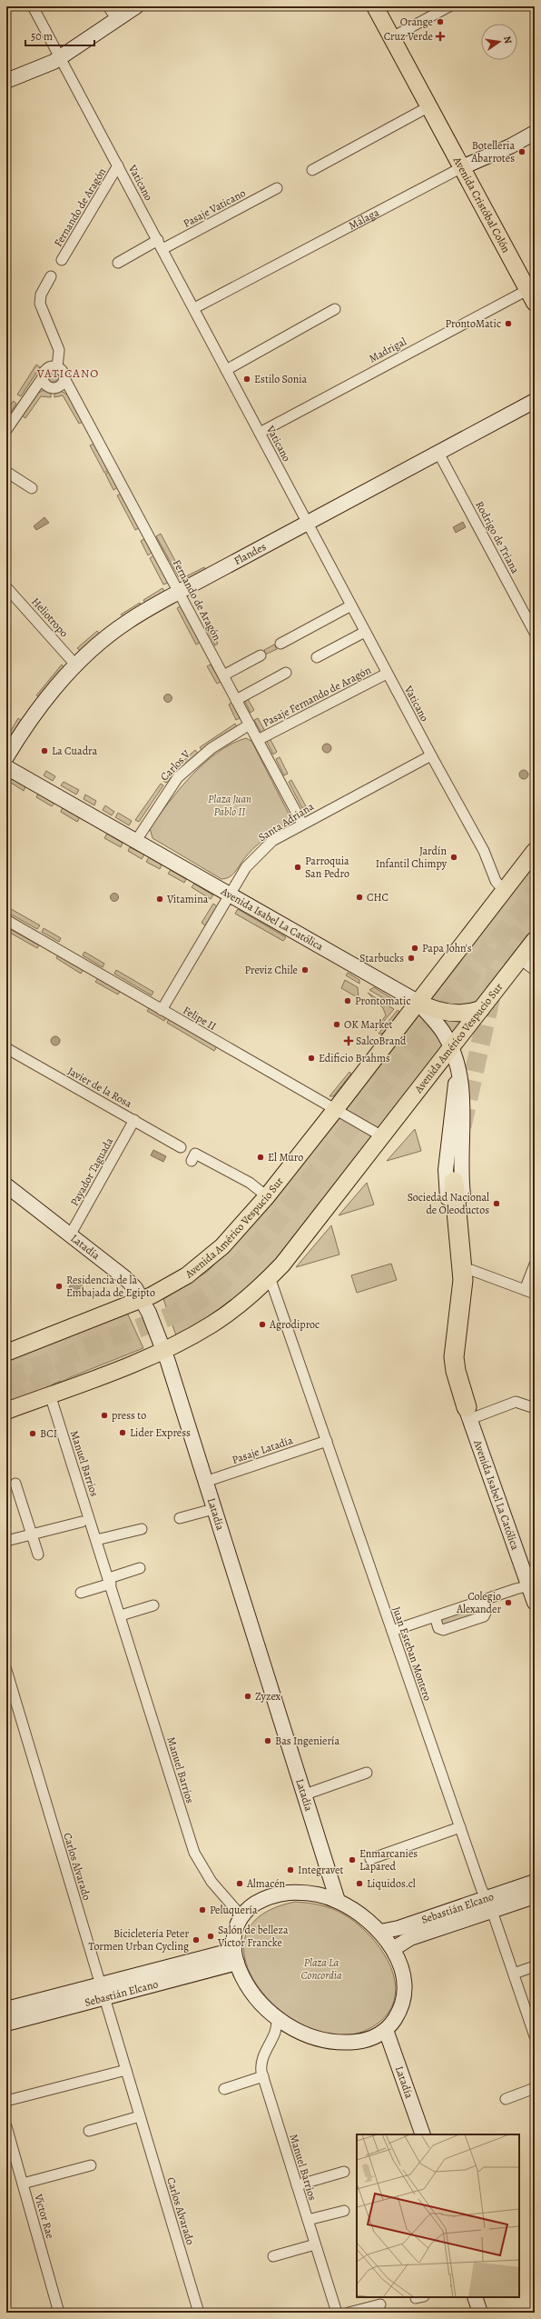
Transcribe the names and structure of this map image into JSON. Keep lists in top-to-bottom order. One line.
{"streets":{"main road":["Avenida Cristóbal Colón","Avenida Américo Vespucio Sur"],"street":["Vaticano","Fernando de Aragón","Pasaje Vaticano","Málaga","Madrigal","Rodrigo de Triana","Flandes","Heliotropo","Pasaje Fernando de Aragón","Carlos V","Santa Adriana","Avenida Isabel La Católica","Felipe II","Javier de la Rosa","Payador Taguada","Latadía","Pasaje Latadía","Manuel Barrios","Juan Esteban Montero","Carlos Alvarado","Sebastián Elcano","Víctor Rae"]},"crossings":[["Vaticano","Fernando de Aragón"],["Vaticano","Pasaje Vaticano"],["Vaticano","Málaga"],["Vaticano","Madrigal"],["Vaticano","Flandes"],["Vaticano","Pasaje Fernando de Aragón"],["Vaticano","Santa Adriana"],["Vaticano","Avenida Américo Vespucio Sur"],["Avenida Cristóbal Colón","Málaga"],["Avenida Cristóbal Colón","Madrigal"],["Fernando de Aragón","Flandes"],["Fernando de Aragón","Pasaje Fernando de Aragón"],["Fernando de Aragón","Carlos V"],["Fernando de Aragón","Santa Adriana"],["Rodrigo de Triana","Flandes"],["Flandes","Heliotropo"],["Carlos V","Avenida Isabel La Católica"],["Santa Adriana","Avenida Isabel La Católica"],["Santa Adriana","Felipe II"],["Avenida Isabel La Católica","Avenida Américo Vespucio Sur"],["Felipe II","Avenida Américo Vespucio Sur"],["Avenida Américo Vespucio Sur","Latadía"],["Avenida Américo Vespucio Sur","Manuel Barrios"],["Avenida Américo Vespucio Sur","Juan Esteban Montero"],["Javier de la Rosa","Payador Taguada"],["Payador Taguada","Latadía"],["Latadía","Pasaje Latadía"],["Pasaje Latadía","Juan Esteban Montero"],["Juan Esteban Montero","Sebastián Elcano"],["Carlos Alvarado","Sebastián Elcano"]],"districts":["VATICANO"],"parks":["Plaza Juan Pablo II","Plaza La Concordia"],"places":{"other":["Orange","Botelleria Abarrotes","ProntoMatic","Estilo Sonia","La Cuadra","Jardín Infantil Chimpy","Parroquia San Pedro","CHC","Vitamina","Papa John's","Starbucks","Previz Chile","Prontomatic","OK Market","Edificio Brahms","El Muro","Sociedad Nacional de Oleoductos","Residencia de la Embajada de Egipto","Agrodiproc","press to","Lider Express","BCI","Colegio Alexander","Zyzex","Bas Ingeniería","Enmarcanies Lapared","Integravet","Almacén","Liquidos.cl","Peluquería","Salón de belleza Victor Francke","Bicicletería Peter Tormen Urban Cycling"],"health":["Cruz Verde","SalcoBrand"]},"scale_bar":"50 m","north":"right"}
